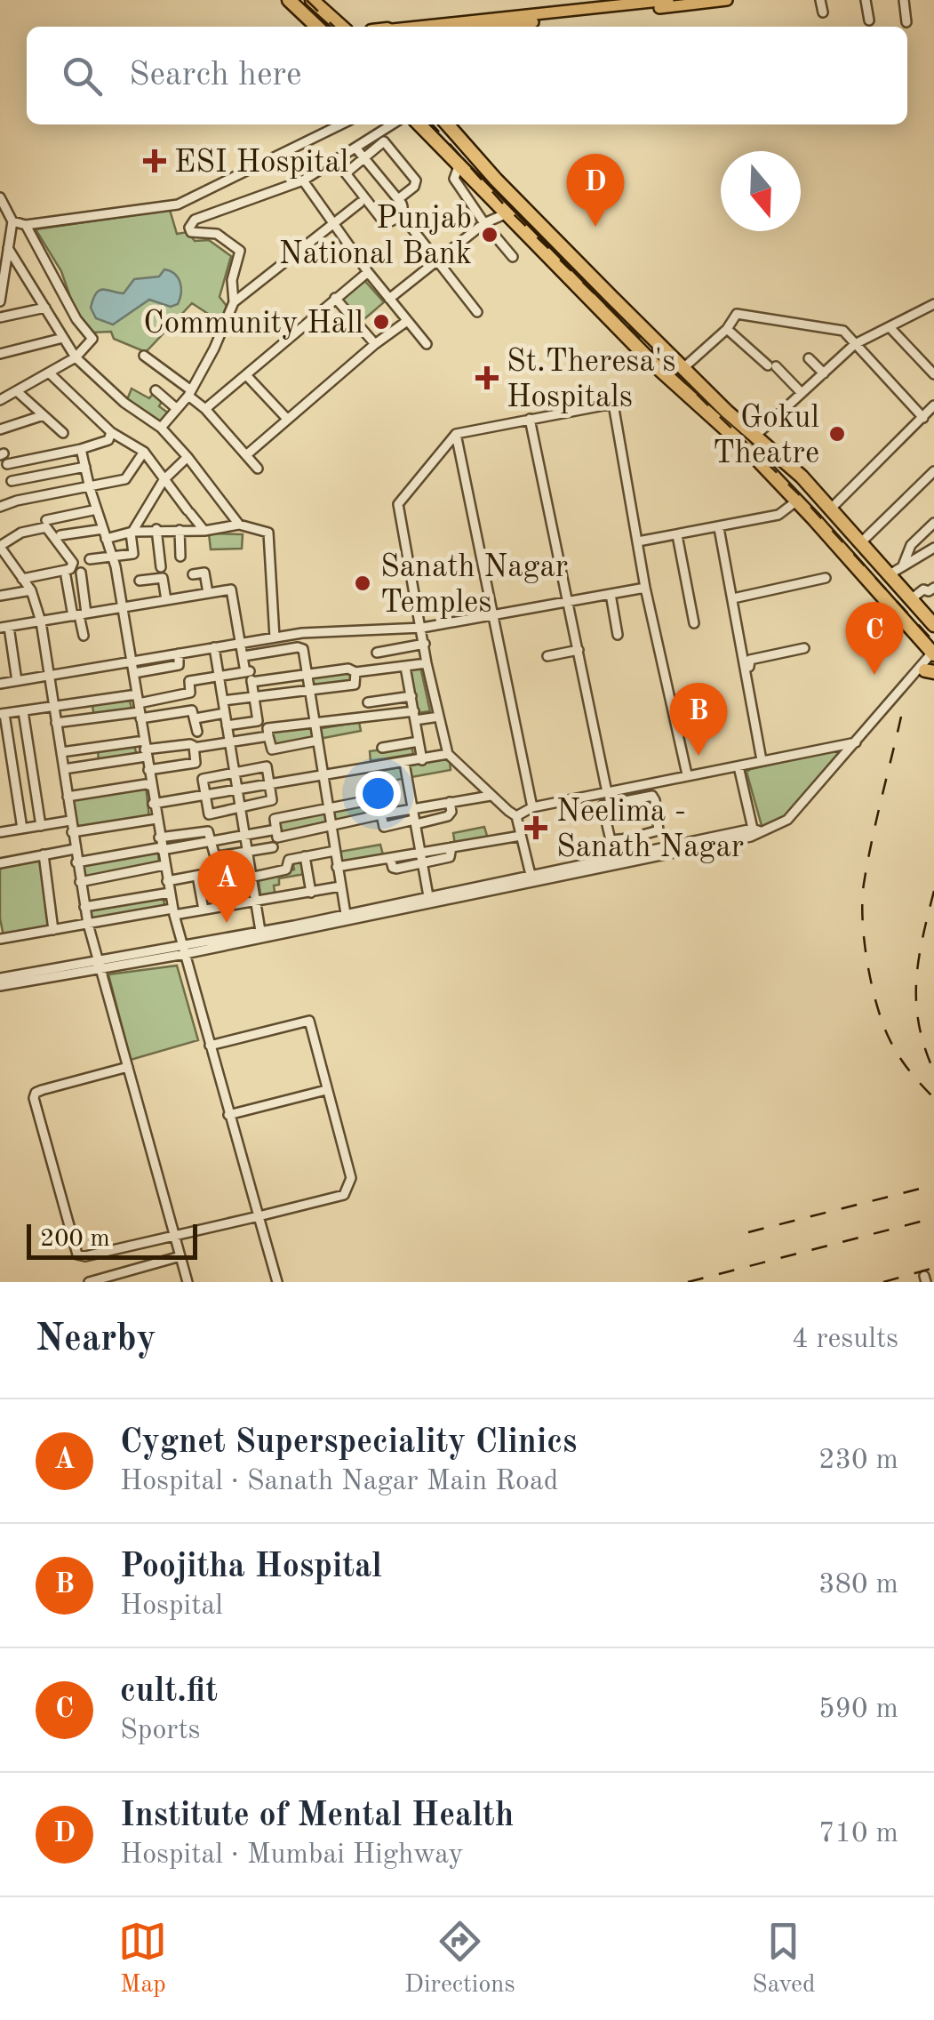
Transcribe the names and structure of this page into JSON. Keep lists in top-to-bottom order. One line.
{"places":{"health":["ESI Hospital","St.Theresa's Hospitals","Neelima - Sanath Nagar"],"other":["Punjab National Bank","Community Hall","Gokul Theatre","Sanath Nagar Temples"]},"scale_bar":"200 m","north":"bottom","page":{"search":"Search here","pins":["D","C","B","A"],"scale":"200 m","heading":["Nearby","4 results"],"list":[{"mark":"A","name":"Cygnet Superspeciality Clinics","note":"Hospital · Sanath Nagar Main Road","value":"230 m"},{"mark":"B","name":"Poojitha Hospital","note":"Hospital","value":"380 m"},{"mark":"C","name":"cult.fit","note":"Sports","value":"590 m"},{"mark":"D","name":"Institute of Mental Health","note":"Hospital · Mumbai Highway","value":"710 m"}],"nav":["Map","Directions","Saved"]}}
